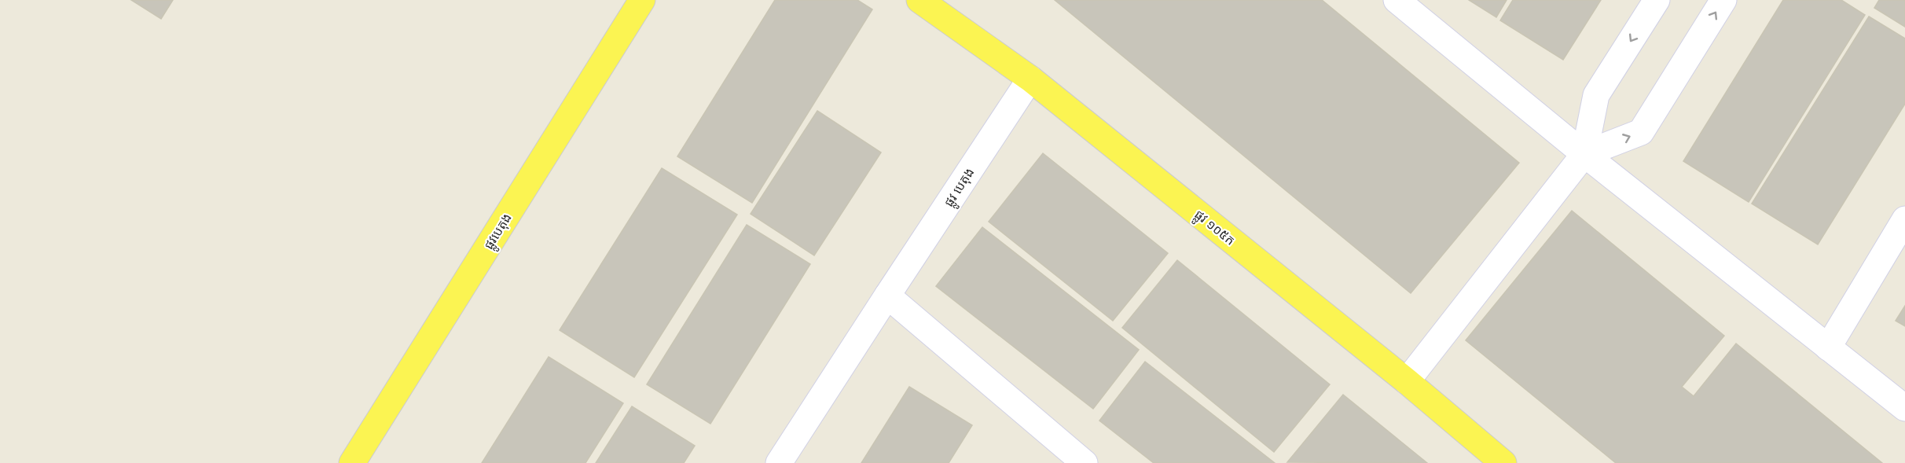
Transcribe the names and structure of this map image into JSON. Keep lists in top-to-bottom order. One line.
{"streets":{"main road":["ផ្លូវ ១០៥ក","ផ្លូវបេតុង"],"street":["ផ្លូវ បេតុង"]},"crossings":[["ផ្លូវ បេតុង","ផ្លូវ ១០៥ក"]]}
